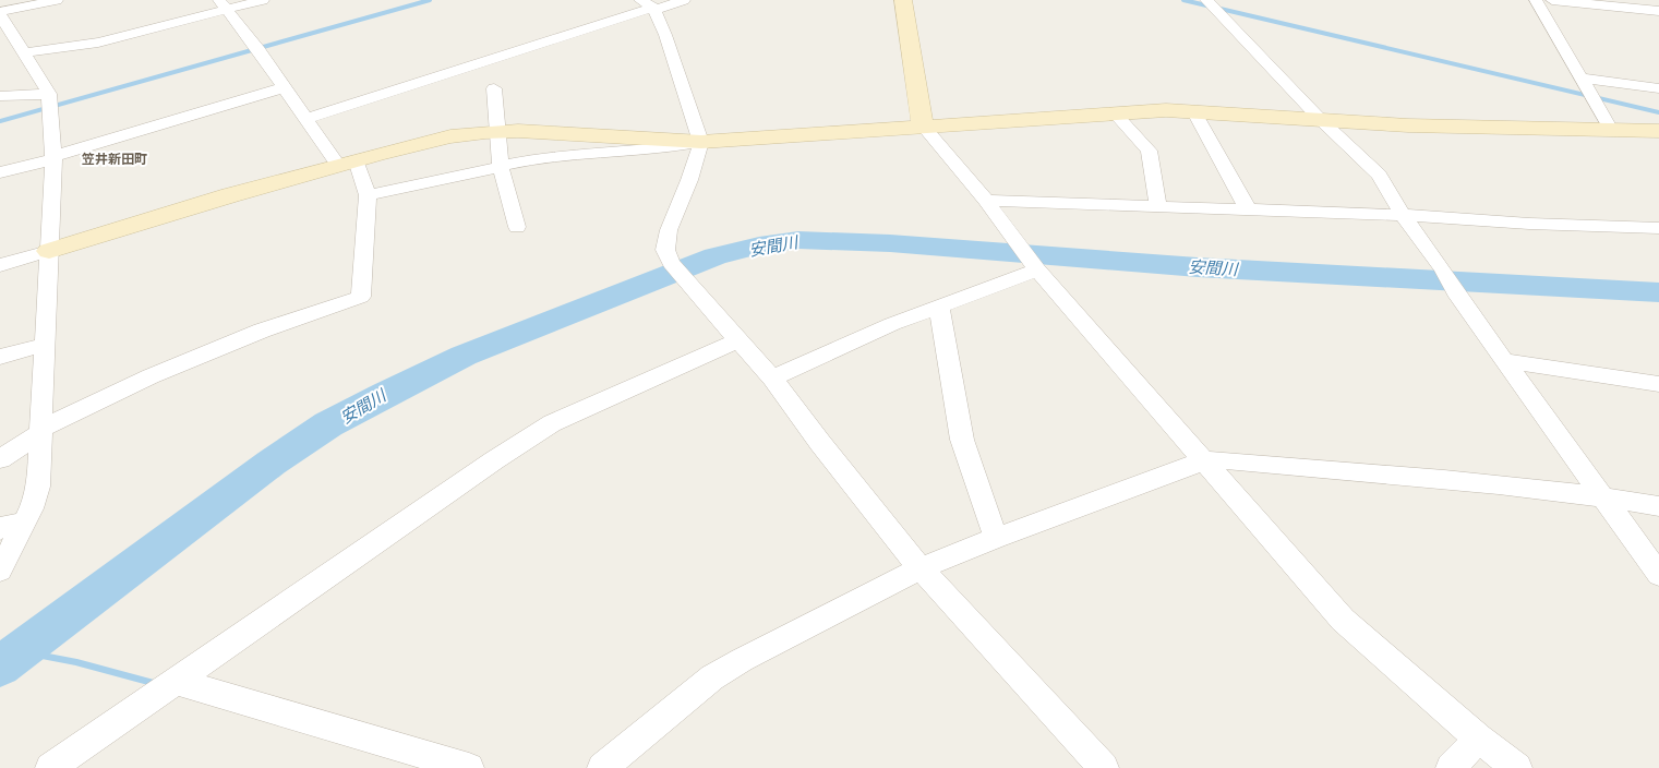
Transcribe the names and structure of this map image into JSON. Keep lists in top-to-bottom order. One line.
{"districts":["笠井新田町"],"water":["安間川"]}
